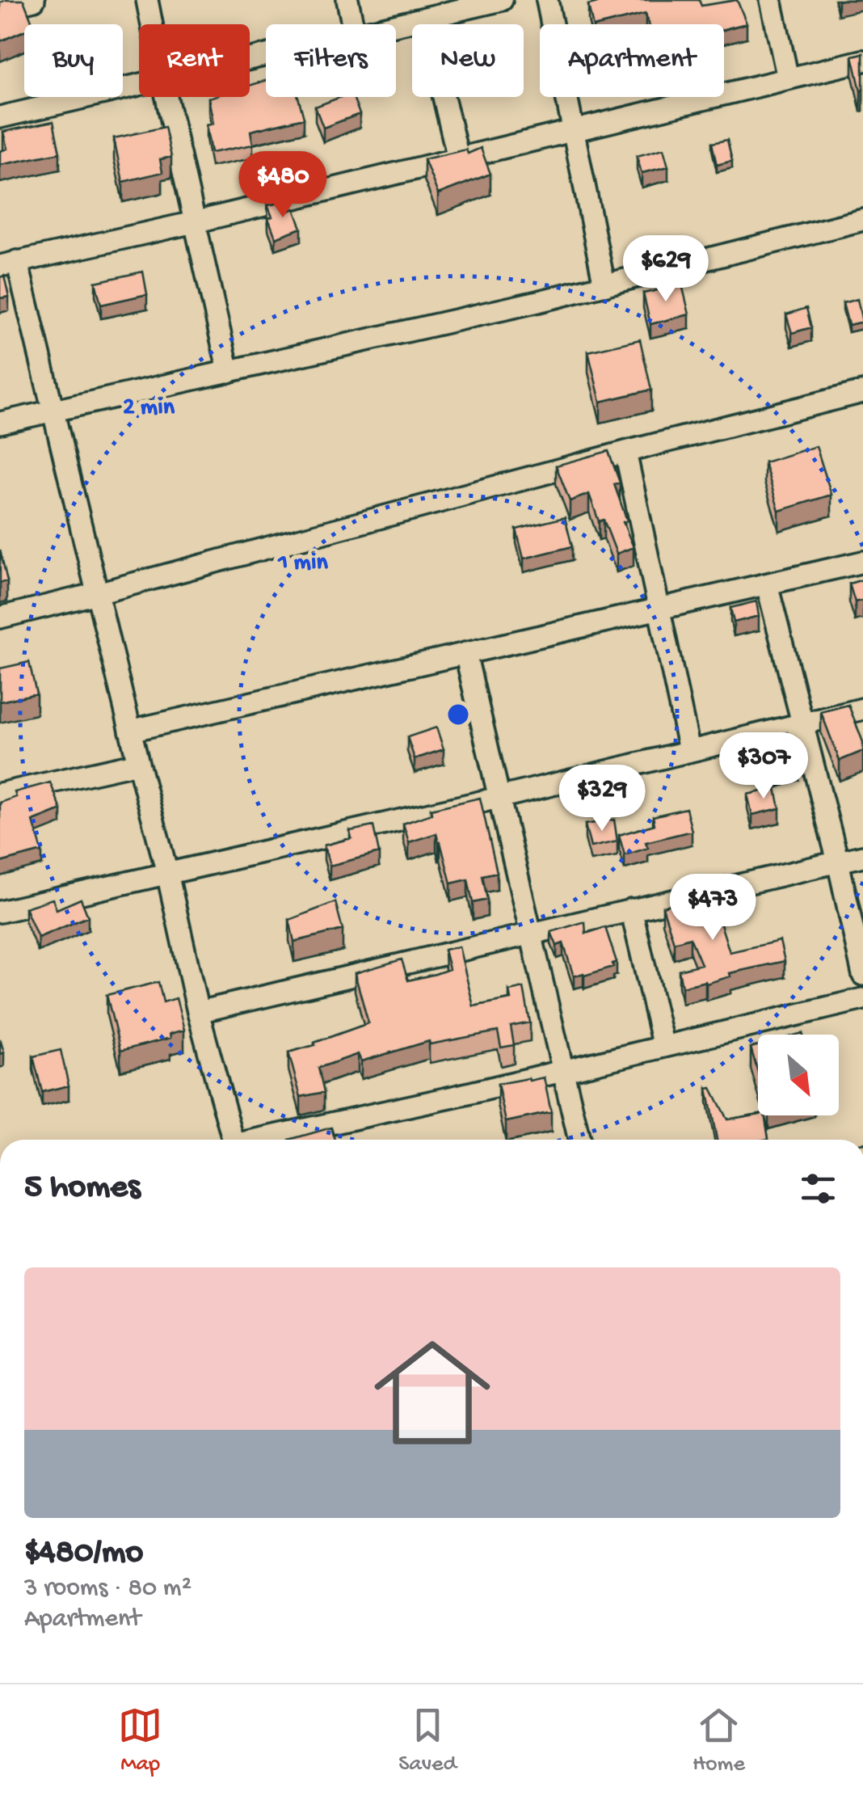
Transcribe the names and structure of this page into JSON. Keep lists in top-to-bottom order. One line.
{"north":"bottom right","page":{"chip":["Buy","Rent","Filters","New","Apartment"],"price":["$480","$629","$307","$329","$473"],"heading":"5 homes","list":[{"name":"$480/mo","note":"3 rooms · 80 m² · Apartment"}],"tabs":["Map","Saved","Home"]},"rings":["2 min","1 min"]}
